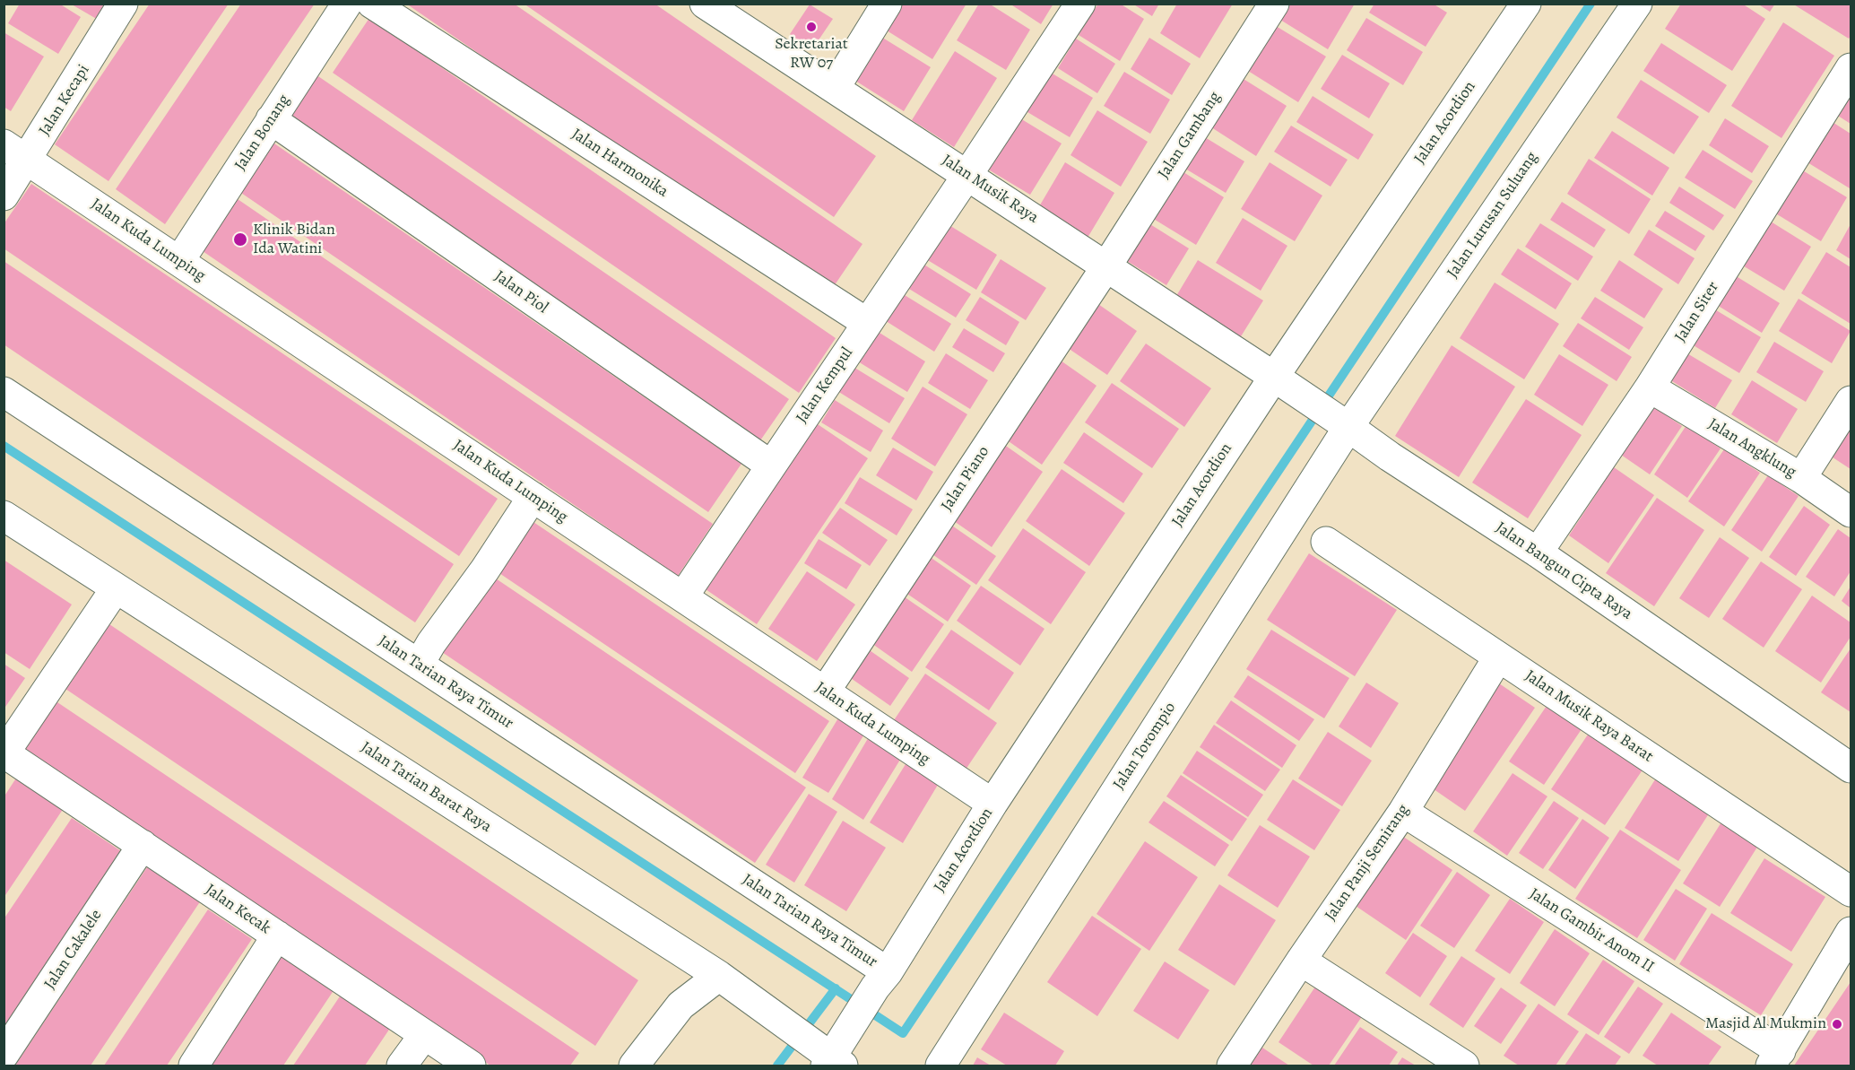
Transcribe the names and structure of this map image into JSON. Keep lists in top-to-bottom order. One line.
{"streets":{"street":["Jalan Kecapi","Jalan Acordion","Jalan Bonang","Jalan Gambang","Jalan Harmonika","Jalan Musik Raya","Jalan Lurusan Suluang","Jalan Kuda Lumping","Jalan Piol","Jalan Siter","Jalan Kempul","Jalan Angklung","Jalan Piano","Jalan Bangun Cipta Raya","Jalan Tarian Raya Timur","Jalan Musik Raya Barat","Jalan Torompio","Jalan Tarian Barat Raya","Jalan Panji Semirang","Jalan Kecak","Jalan Gambir Anom II","Jalan Cakalele"]},"crossings":[["Jalan Kecapi","Jalan Kuda Lumping"],["Jalan Acordion","Jalan Musik Raya"],["Jalan Acordion","Jalan Kuda Lumping"],["Jalan Acordion","Jalan Bangun Cipta Raya"],["Jalan Acordion","Jalan Tarian Raya Timur"],["Jalan Bonang","Jalan Kuda Lumping"],["Jalan Bonang","Jalan Piol"],["Jalan Gambang","Jalan Musik Raya"],["Jalan Gambang","Jalan Piano"],["Jalan Harmonika","Jalan Kempul"],["Jalan Musik Raya","Jalan Kempul"],["Jalan Musik Raya","Jalan Piano"],["Jalan Musik Raya","Jalan Bangun Cipta Raya"],["Jalan Lurusan Suluang","Jalan Bangun Cipta Raya"],["Jalan Lurusan Suluang","Jalan Torompio"],["Jalan Kuda Lumping","Jalan Kempul"],["Jalan Kuda Lumping","Jalan Piano"],["Jalan Piol","Jalan Kempul"],["Jalan Siter","Jalan Angklung"],["Jalan Siter","Jalan Bangun Cipta Raya"],["Jalan Bangun Cipta Raya","Jalan Torompio"],["Jalan Musik Raya Barat","Jalan Panji Semirang"],["Jalan Panji Semirang","Jalan Gambir Anom II"],["Jalan Kecak","Jalan Cakalele"]],"places":["Sekretariat RW 07","Klinik Bidan Ida Watini","Masjid Al Mukmin"]}
